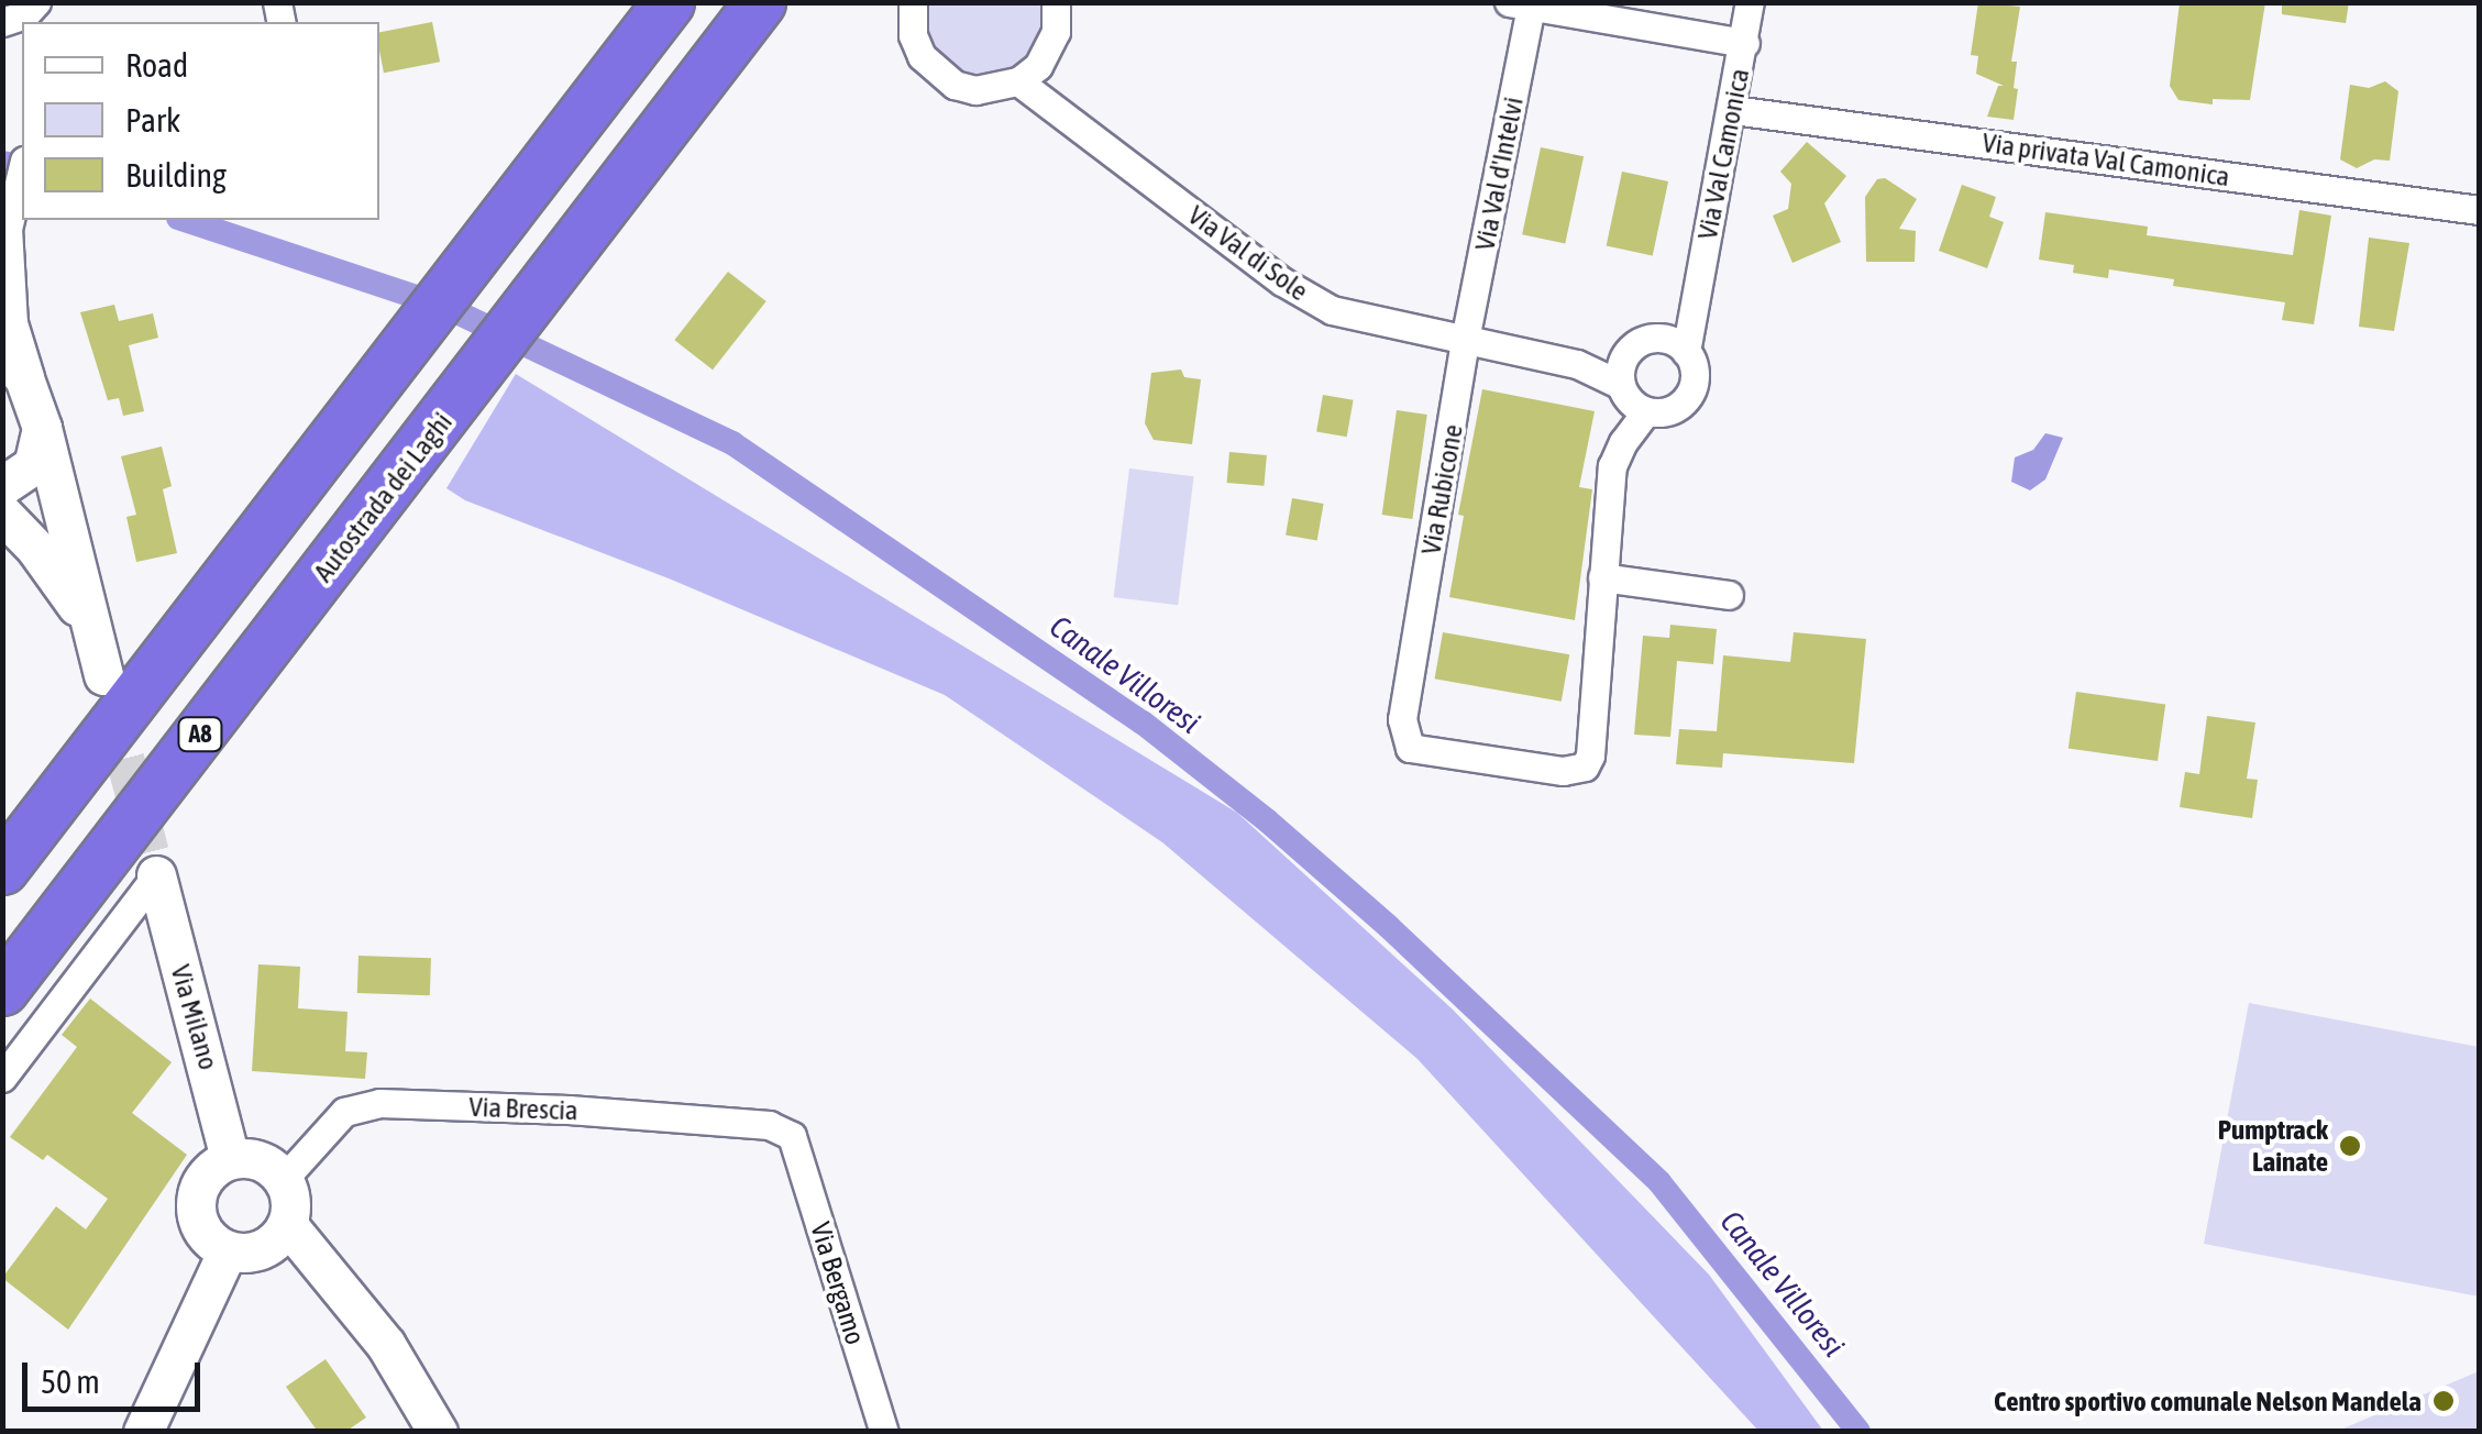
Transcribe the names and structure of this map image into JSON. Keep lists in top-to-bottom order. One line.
{"streets":{"highway":["Autostrada dei Laghi","A8"],"street":["Via Val Camonica","Via privata Val Camonica","Via Val d'Intelvi","Via Val di Sole","Via Rubicone","Via Milano","Via Brescia","Via Bergamo"]},"crossings":[["Via Val Camonica","Via privata Val Camonica"],["Via Val d'Intelvi","Via Val di Sole"],["Via Val d'Intelvi","Via Rubicone"],["Via Val di Sole","Via Rubicone"],["Via Milano","Via Brescia"],["Via Brescia","Via Bergamo"]],"water":["Canale Villoresi"],"places":["Pumptrack Lainate","Centro sportivo comunale Nelson Mandela"],"legend":["Road","Park","Building"],"scale_bar":"50 m"}
